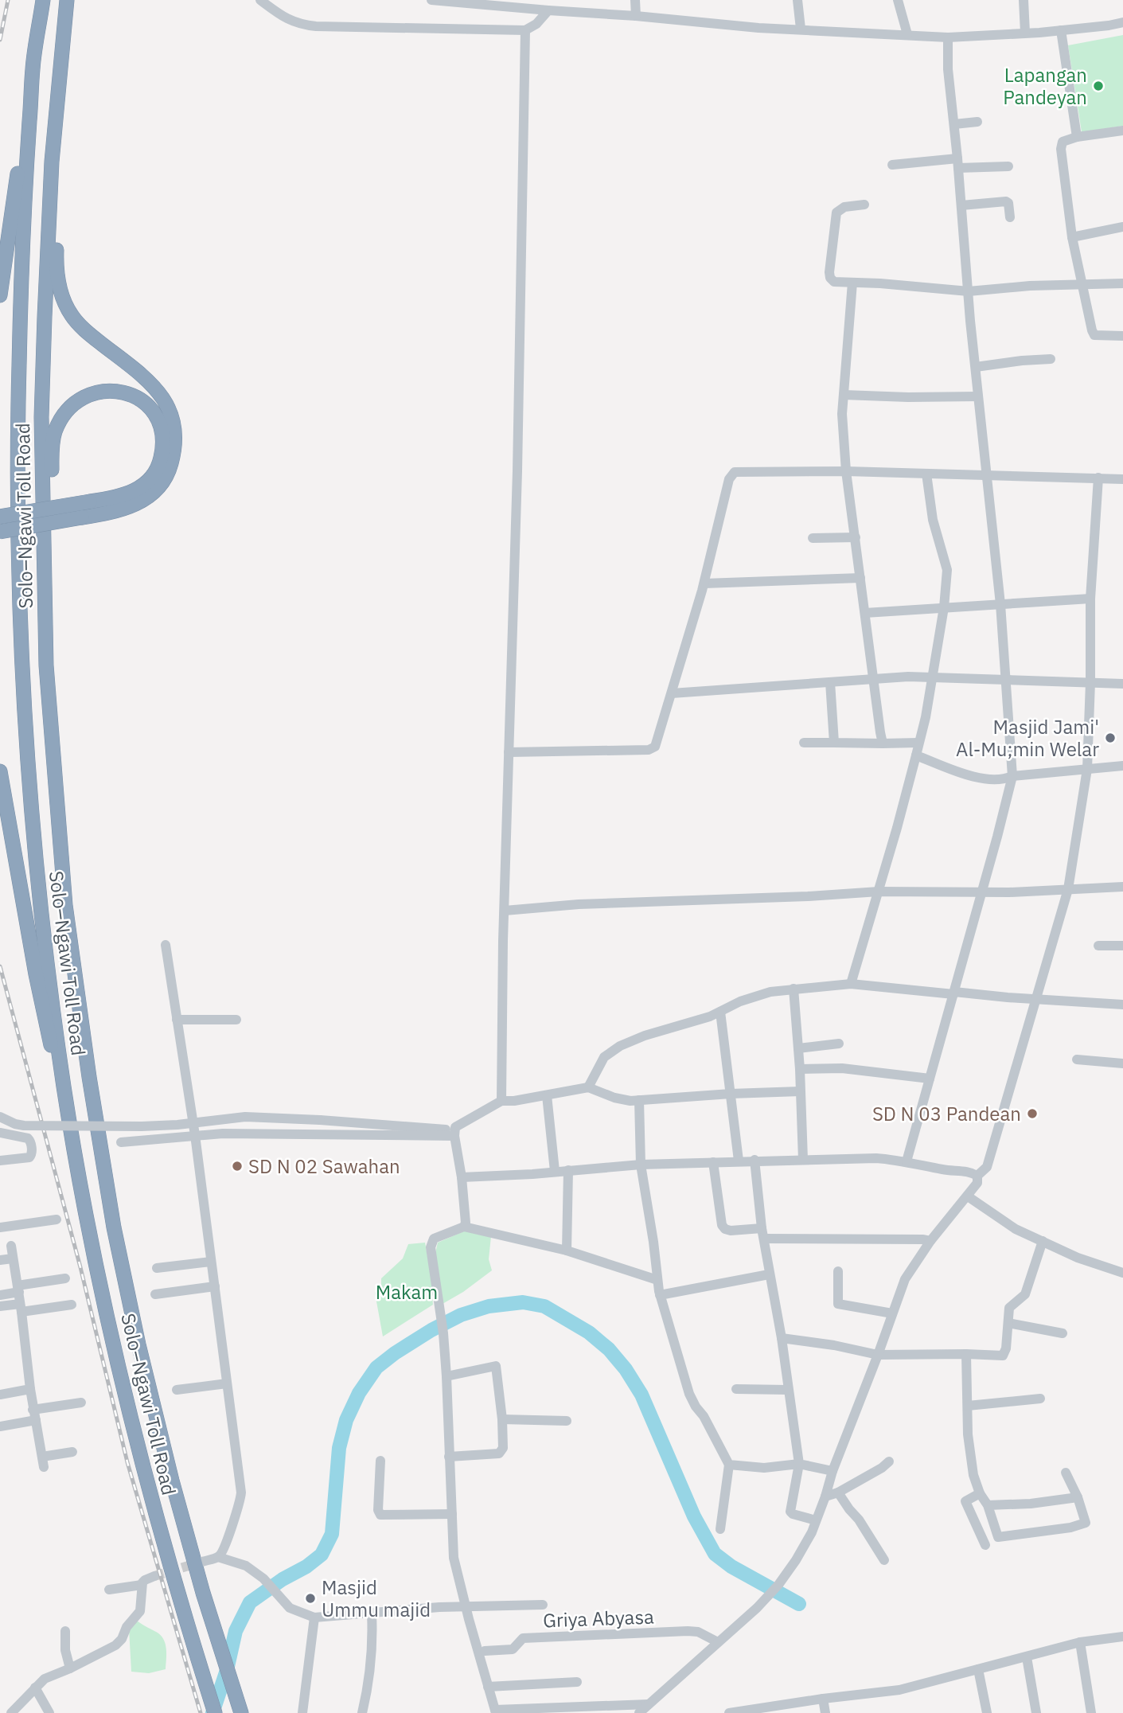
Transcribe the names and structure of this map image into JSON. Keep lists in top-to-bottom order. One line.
{"streets":{"highway":["Solo–Ngawi Toll Road"],"street":["Griya Abyasa"]},"parks":["Makam"],"places":["Lapangan Pandeyan","Masjid Jami' Al-Mu;min Welar","SD N 03 Pandean","SD N 02 Sawahan","Masjid Ummu majid"]}
